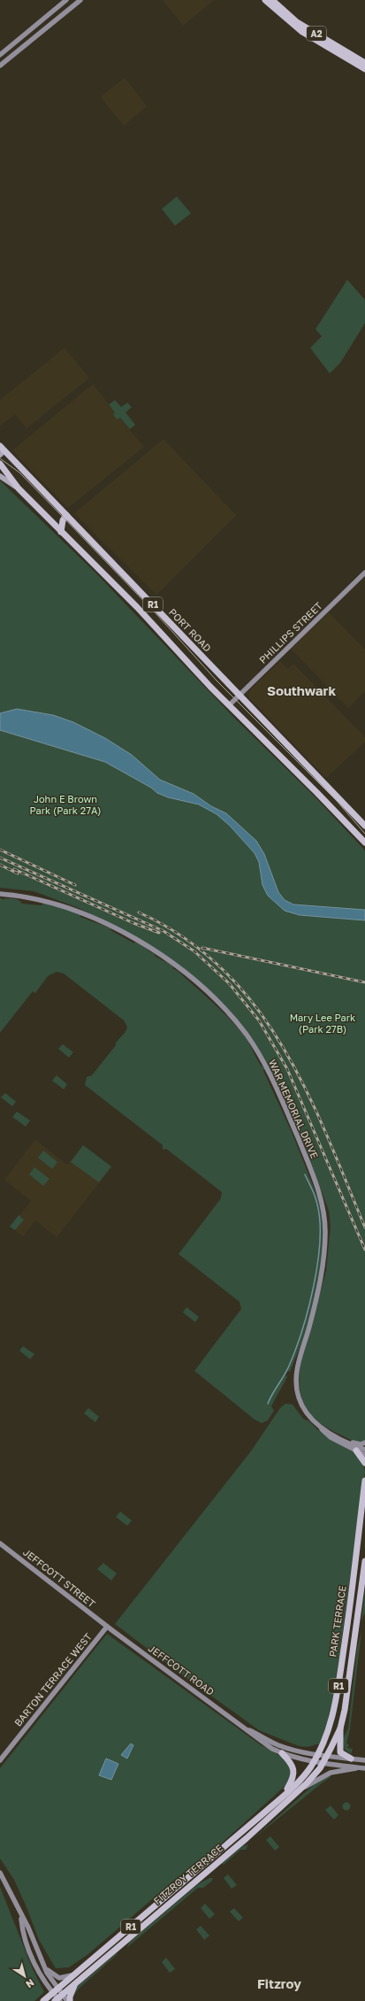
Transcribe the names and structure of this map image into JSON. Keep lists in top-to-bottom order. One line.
{"streets":{"highway":["A2","R1","PORT ROAD","PARK TERRACE","FITZROY TERRACE"],"street":["PHILLIPS STREET","WAR MEMORIAL DRIVE","JEFFCOTT STREET","JEFFCOTT ROAD","BARTON TERRACE WEST"]},"crossings":[["R1","PHILLIPS STREET"],["PORT ROAD","PHILLIPS STREET"],["JEFFCOTT STREET","JEFFCOTT ROAD"],["JEFFCOTT STREET","BARTON TERRACE WEST"],["PARK TERRACE","JEFFCOTT ROAD"],["PARK TERRACE","FITZROY TERRACE"],["JEFFCOTT ROAD","BARTON TERRACE WEST"],["JEFFCOTT ROAD","FITZROY TERRACE"]],"districts":["Southwark","Fitzroy"],"parks":["John E Brown Park (Park 27A)","Mary Lee Park (Park 27B)"],"north":"bottom right"}
